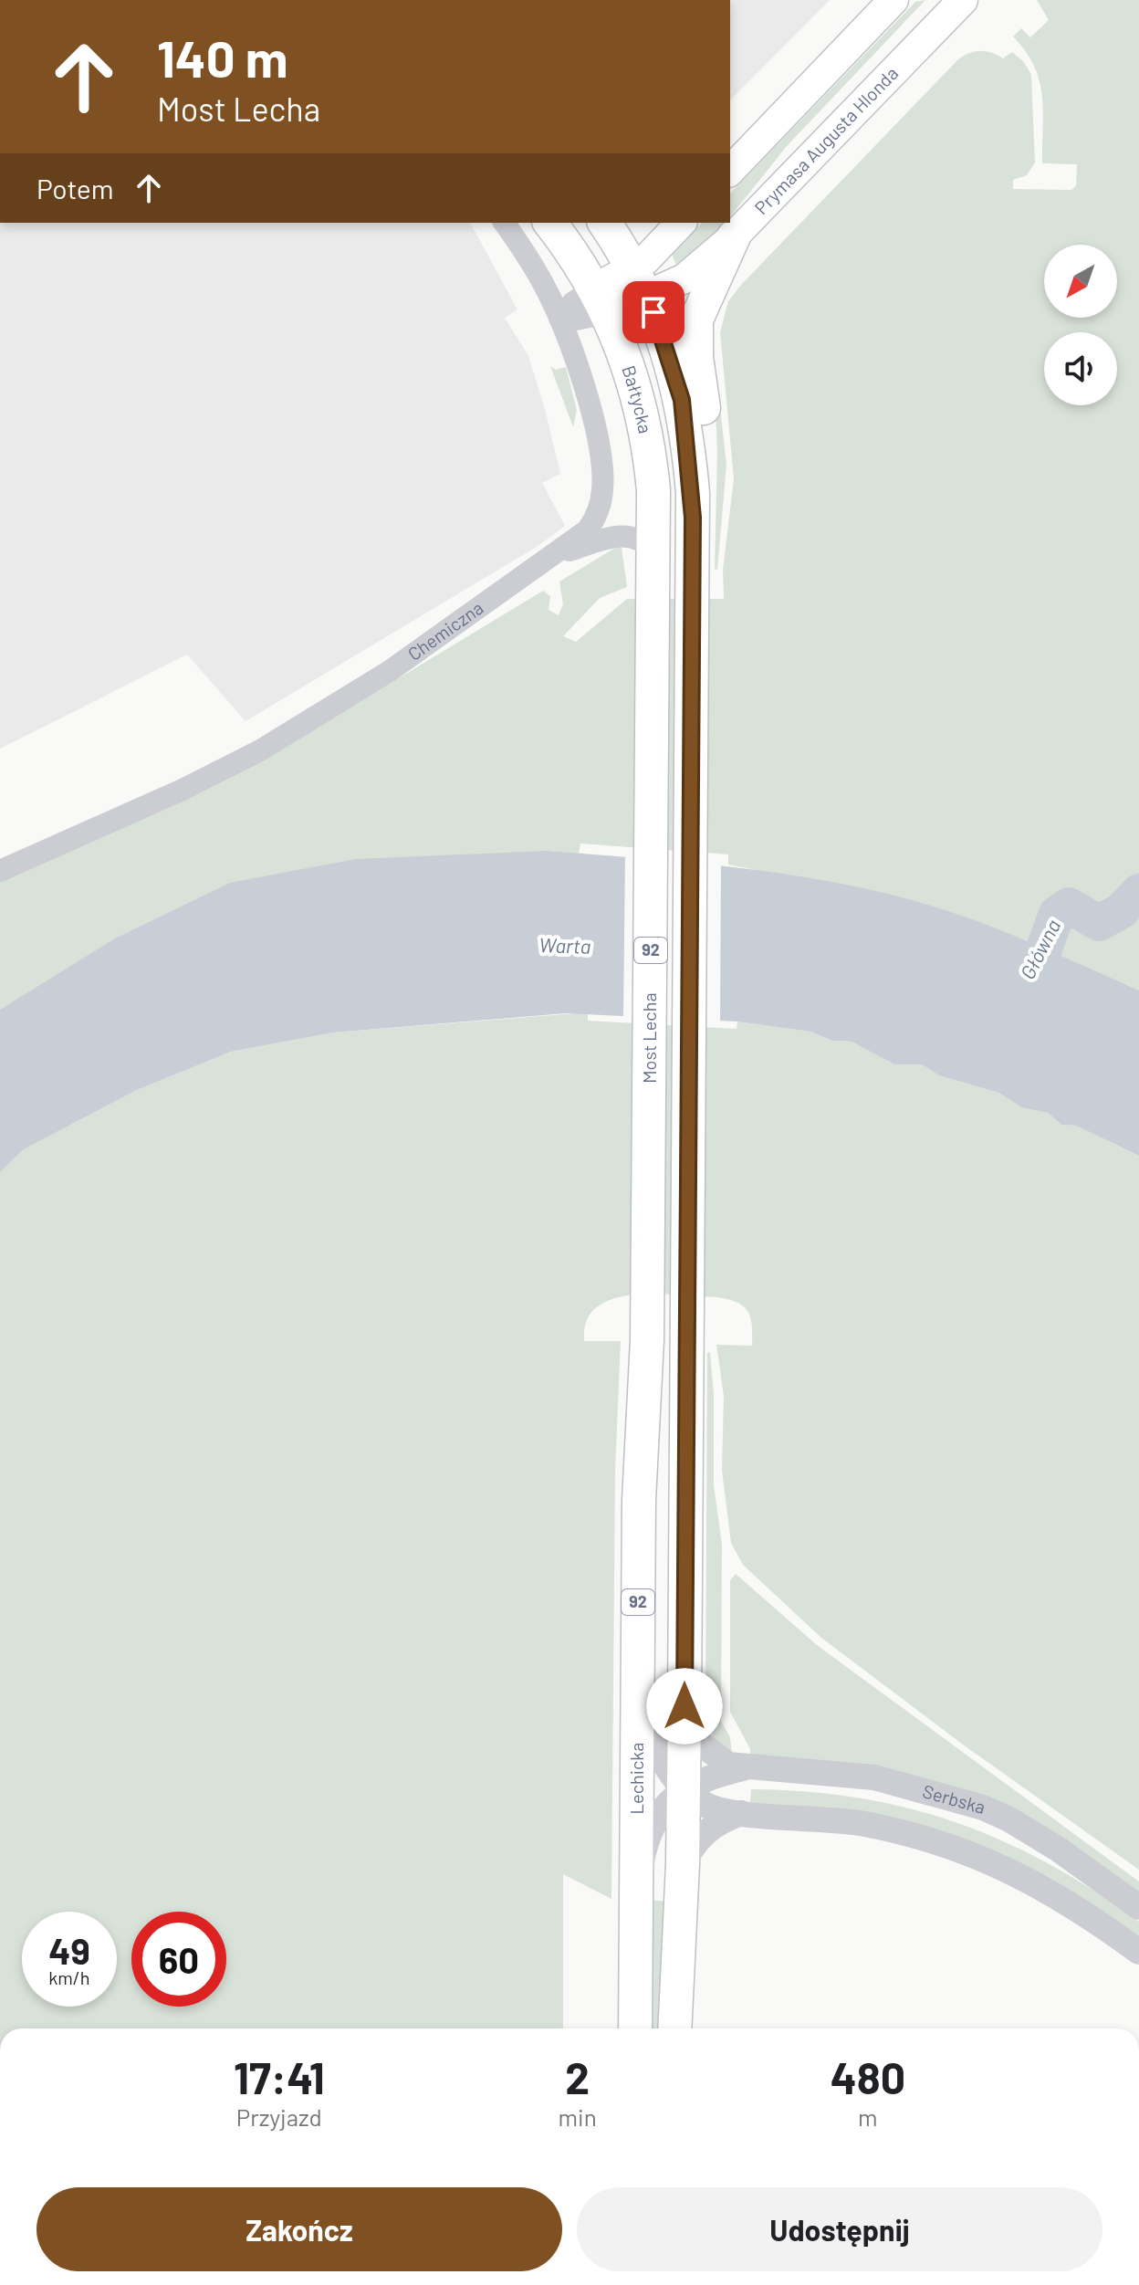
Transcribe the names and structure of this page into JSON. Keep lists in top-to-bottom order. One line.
{"streets":{"main road":["Prymasa Augusta Hlonda","Bałtycka","92","Most Lecha","Lechicka"],"street":["Chemiczna","Serbska"]},"crossings":[["Prymasa Augusta Hlonda","Bałtycka"],["Prymasa Augusta Hlonda","92"],["Bałtycka","Most Lecha"],["92","Serbska"],["Most Lecha","Lechicka"]],"water":["Warta","Główna"],"north":"bottom left","page":{"turn":["140 m","Most Lecha"],"then":"Potem","speed":"49 km/h","limit":"60","eta":["17:41","Przyjazd","2","min","480","m"],"buttons":["Zakończ","Udostępnij"]}}
